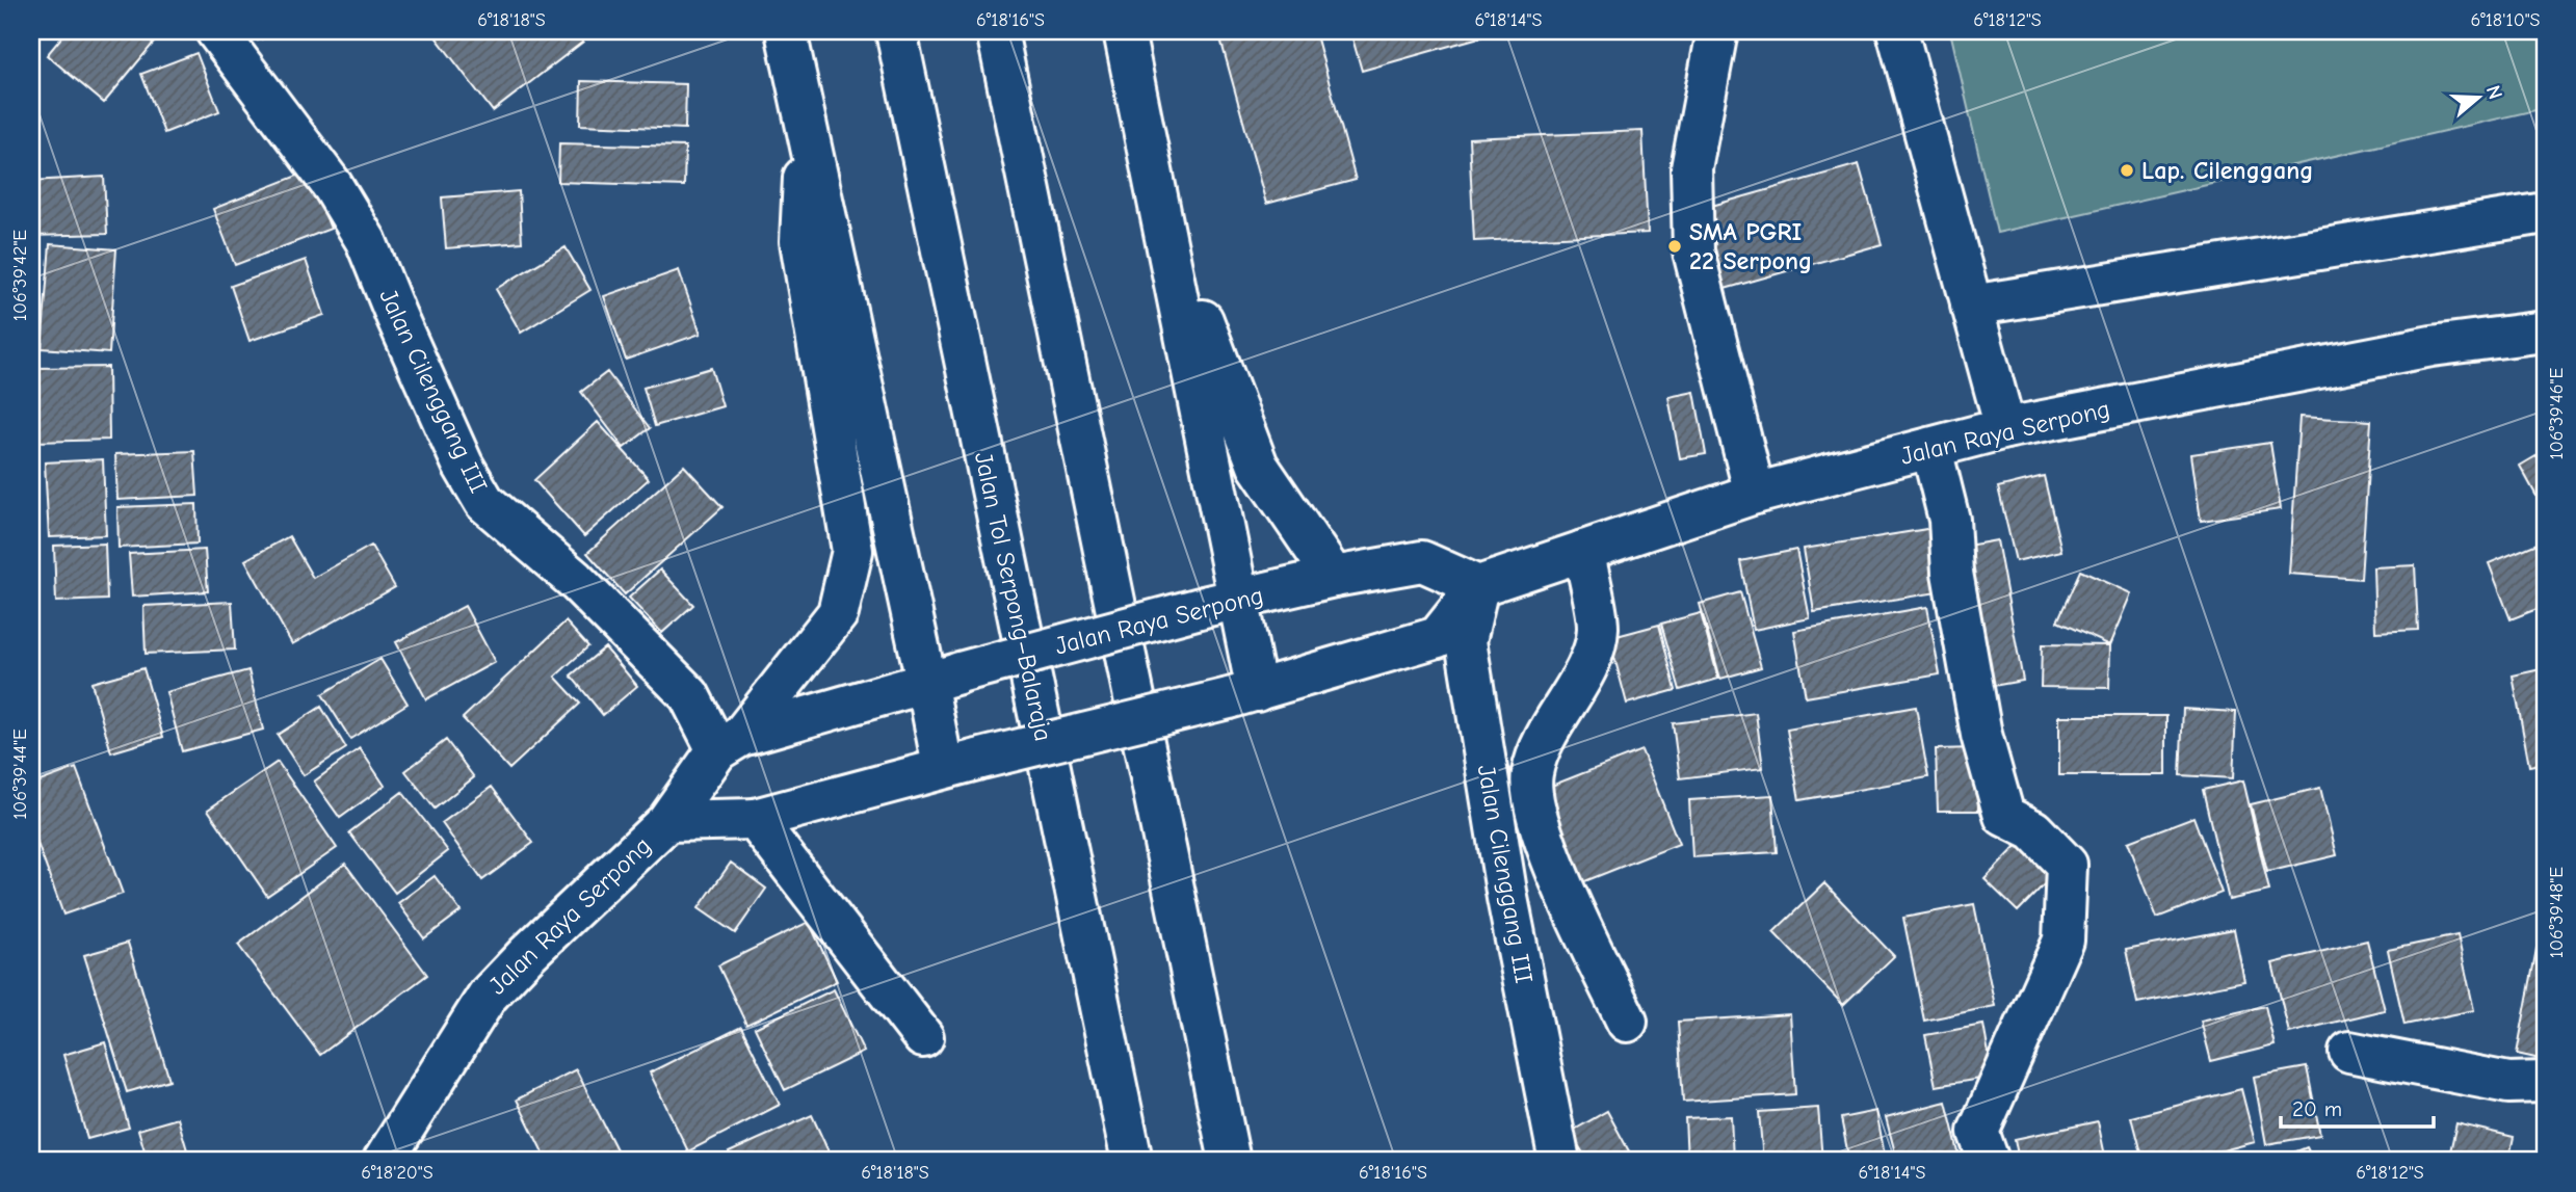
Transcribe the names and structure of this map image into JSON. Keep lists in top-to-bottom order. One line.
{"streets":{"main road":["Jalan Cilenggang III","Jalan Raya Serpong","Jalan Tol Serpong–Balaraja"]},"crossings":[["Jalan Cilenggang III","Jalan Raya Serpong"]],"places":["Lap. Cilenggang","SMA PGRI 22 Serpong"],"scale_bar":"20 m","north":"right","coordinates":["6°18'18\"S","6°18'16\"S","6°18'14\"S","6°18'12\"S","6°18'10\"S","106°39'42\"E","106°39'46\"E","106°39'44\"E","106°39'48\"E","6°18'20\"S"]}
